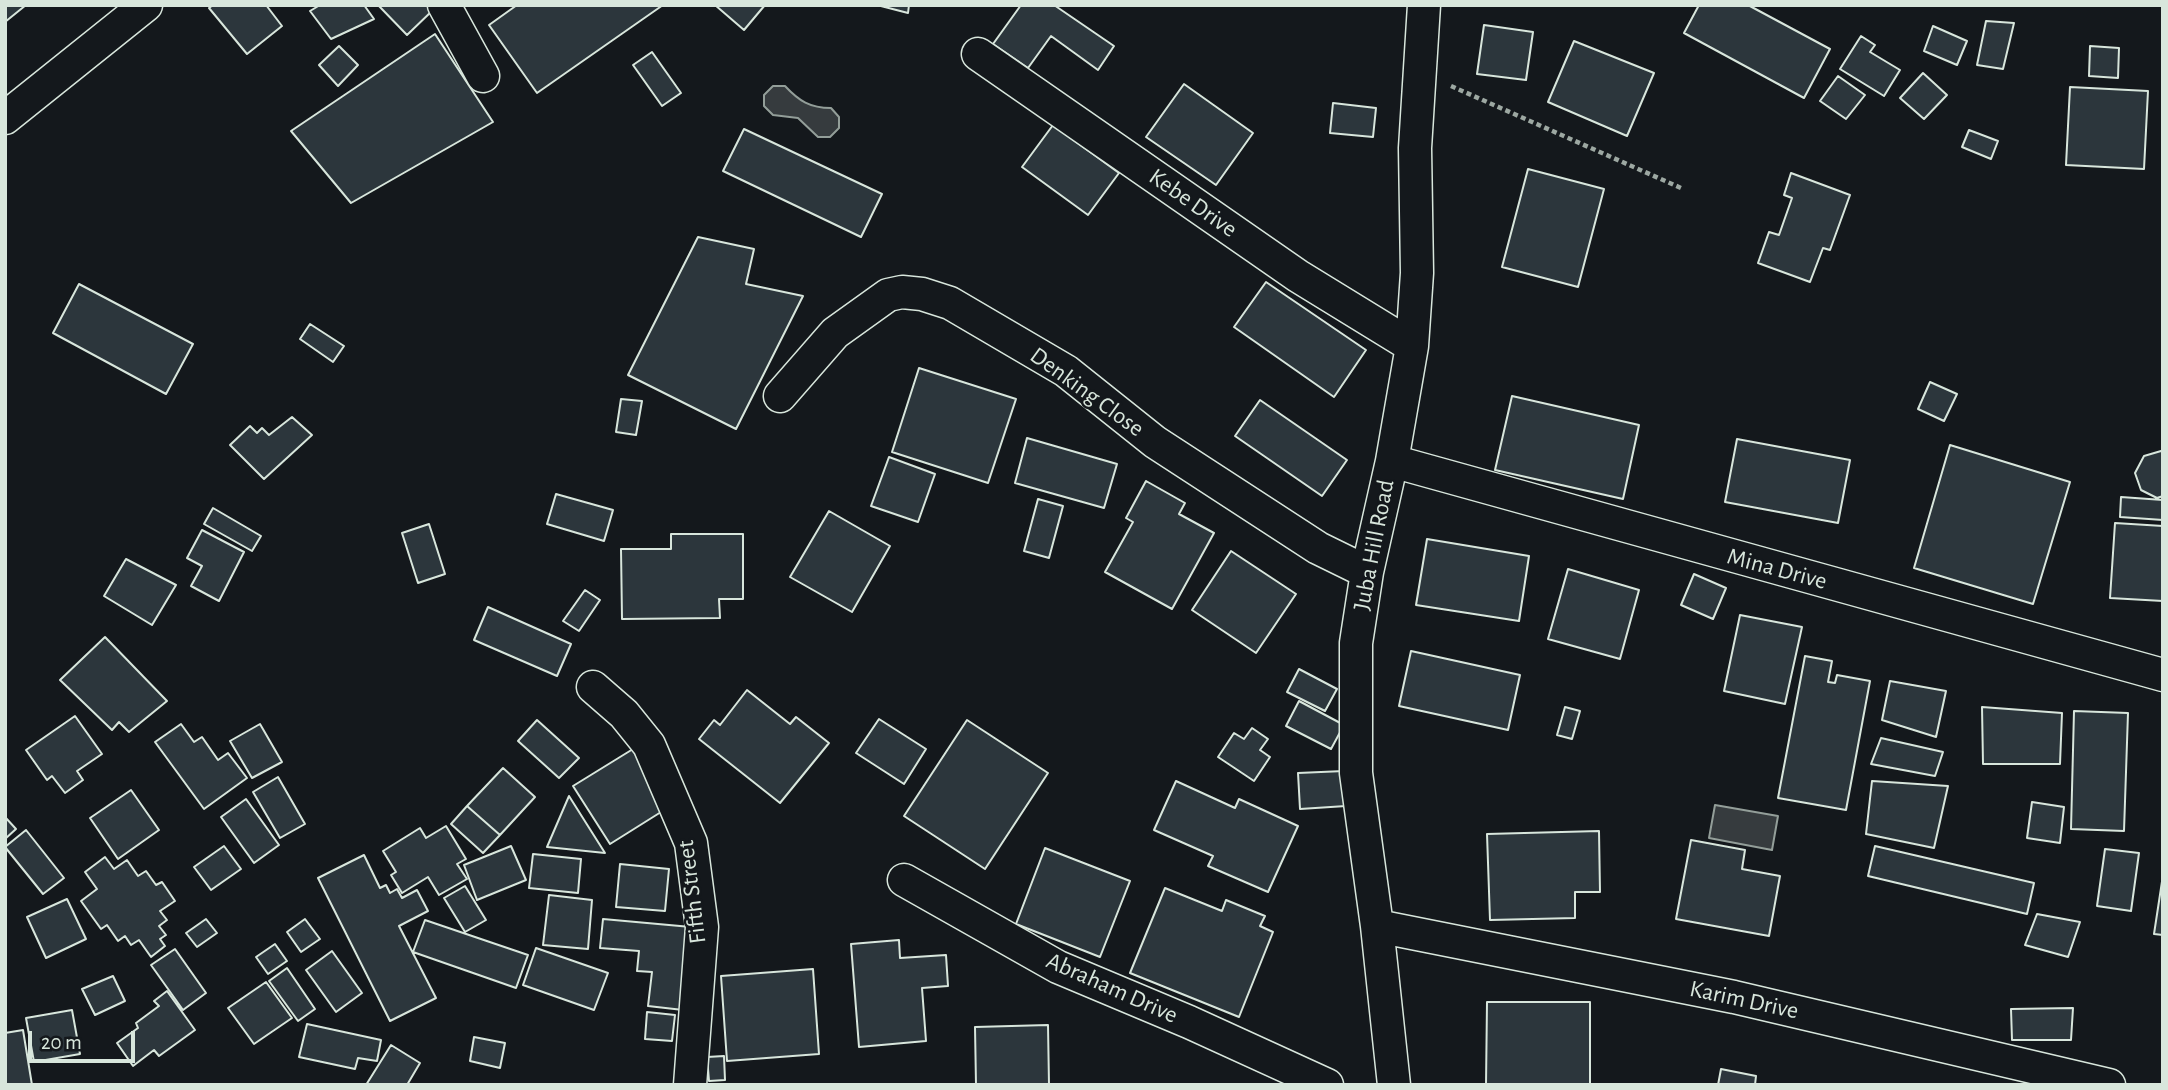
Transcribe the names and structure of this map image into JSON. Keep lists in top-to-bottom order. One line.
{"streets":{"street":["Kebe Drive","Denking Close","Juba Hill Road","Mina Drive","Fifth Street","Abraham Drive","Karim Drive"]},"crossings":[["Kebe Drive","Juba Hill Road"],["Denking Close","Juba Hill Road"],["Juba Hill Road","Mina Drive"],["Juba Hill Road","Karim Drive"]],"scale_bar":"20 m"}
